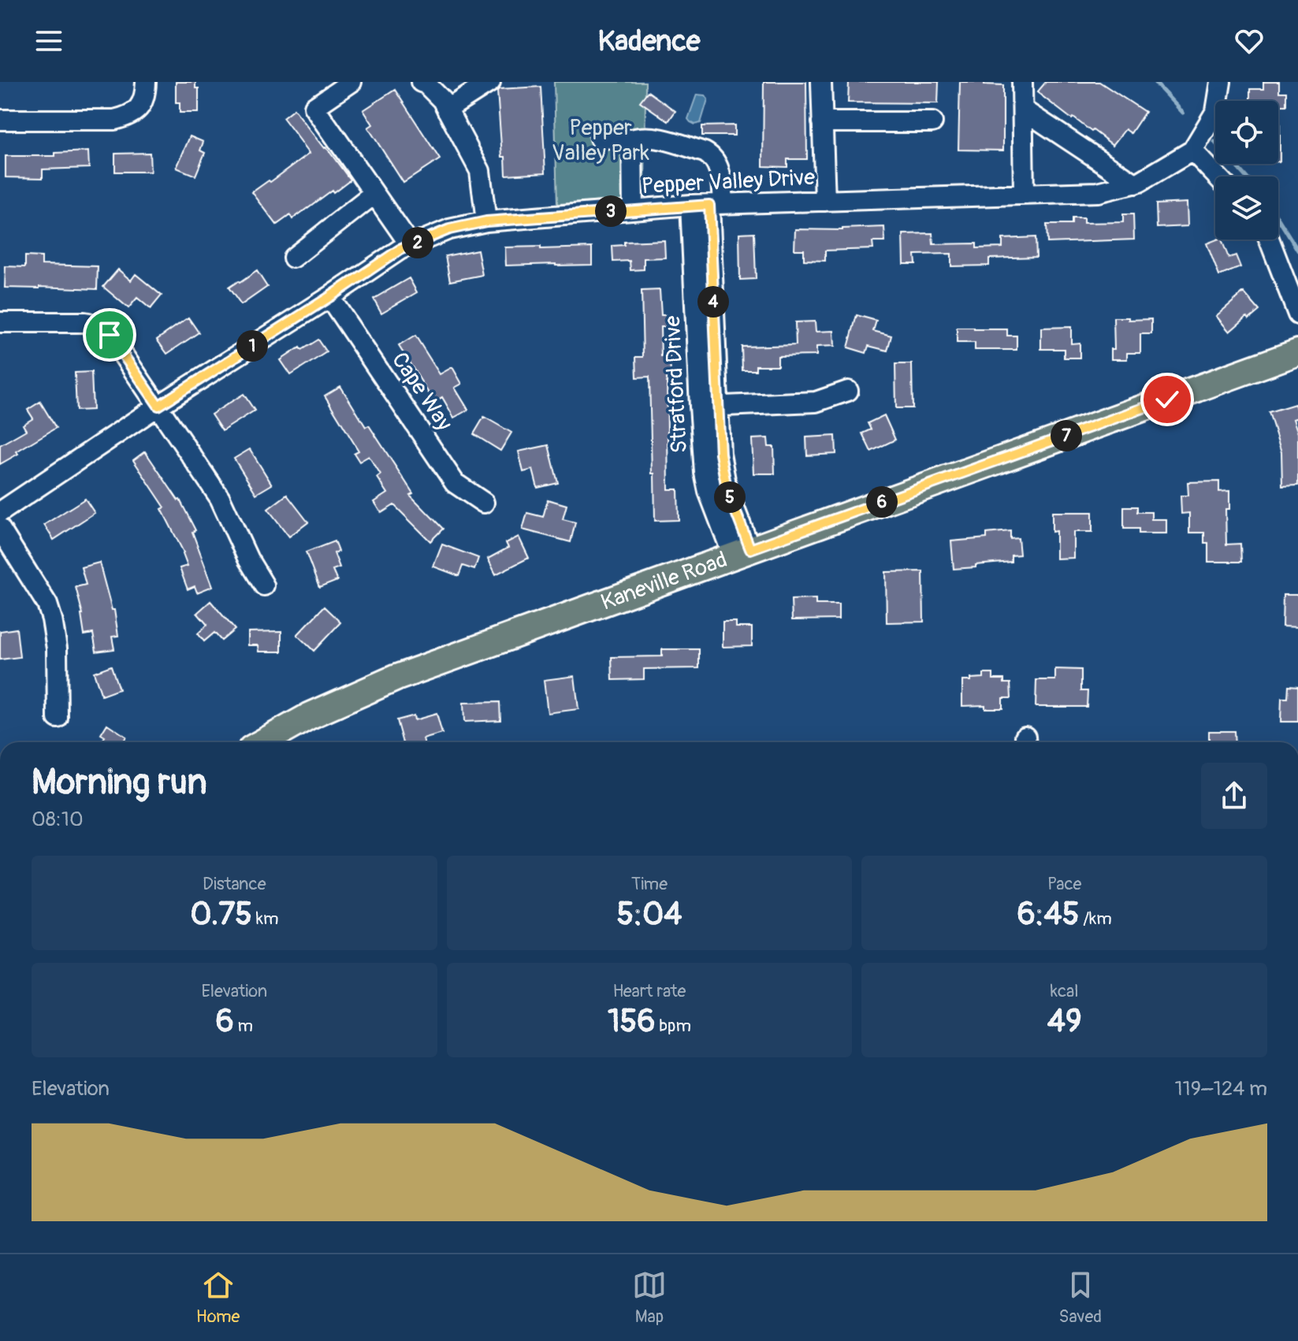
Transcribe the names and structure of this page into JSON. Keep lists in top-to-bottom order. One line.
{"streets":{"main road":["Kaneville Road"],"street":["Pepper Valley Drive","Stratford Drive","Cape Way"]},"crossings":[["Pepper Valley Drive","Stratford Drive"],["Pepper Valley Drive","Cape Way"],["Stratford Drive","Kaneville Road"]],"parks":["Pepper Valley Park"],"page":{"header":"Kadence","pins":["3","2","4","1","7","5","6"],"heading":["Morning run","08:10"],"stats":[["Distance","0.75 km"],["Time","5:04"],["Pace","6:45 /km"],["Elevation","6 m"],["Heart rate","156 bpm"],["kcal","49"]],"chart":["Elevation","119–124 m"],"tabs":["Home","Map","Saved"]}}
